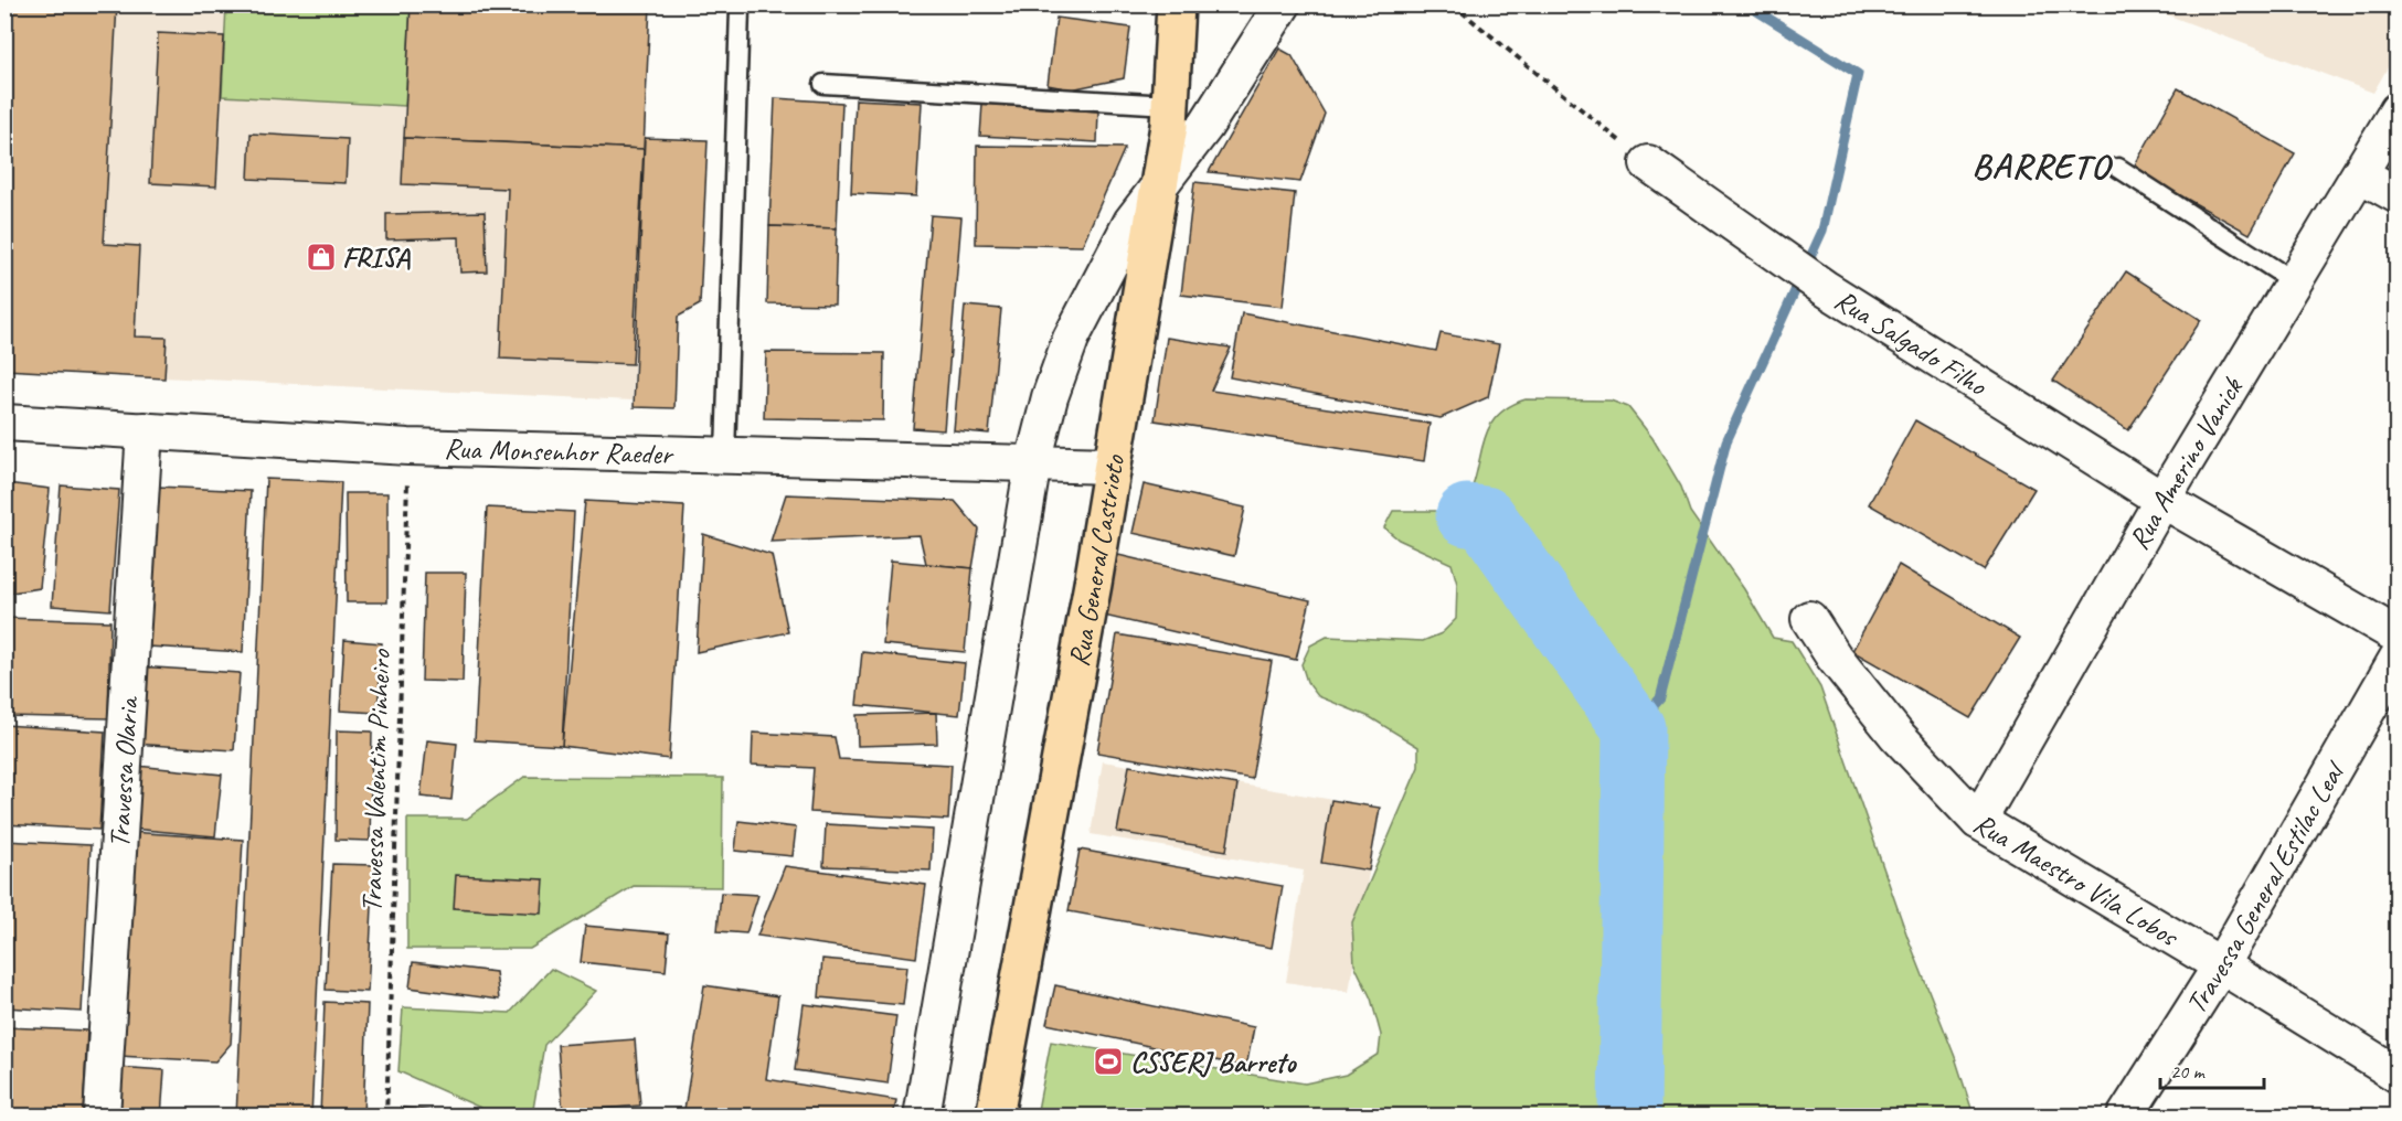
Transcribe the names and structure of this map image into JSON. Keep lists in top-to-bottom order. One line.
{"streets":{"main road":["Rua General Castrioto"],"street":["Rua Salgado Filho","Rua Monsenhor Raeder","Rua Amerino Vanick","Travessa Olaria","Rua Maestro Vila Lobos","Travessa General Estilac Leal"],"path":["Travessa Valentim Pinheiro"]},"crossings":[["Rua Salgado Filho","Rua Amerino Vanick"],["Rua Monsenhor Raeder","Rua General Castrioto"],["Rua Monsenhor Raeder","Travessa Olaria"],["Rua Monsenhor Raeder","Travessa Valentim Pinheiro"],["Rua Amerino Vanick","Rua Maestro Vila Lobos"],["Rua Maestro Vila Lobos","Travessa General Estilac Leal"]],"districts":["BARRETO"],"places":{"shop":["FRISA"],"sports":["CSSERJ Barreto"]},"scale_bar":"20 m"}
